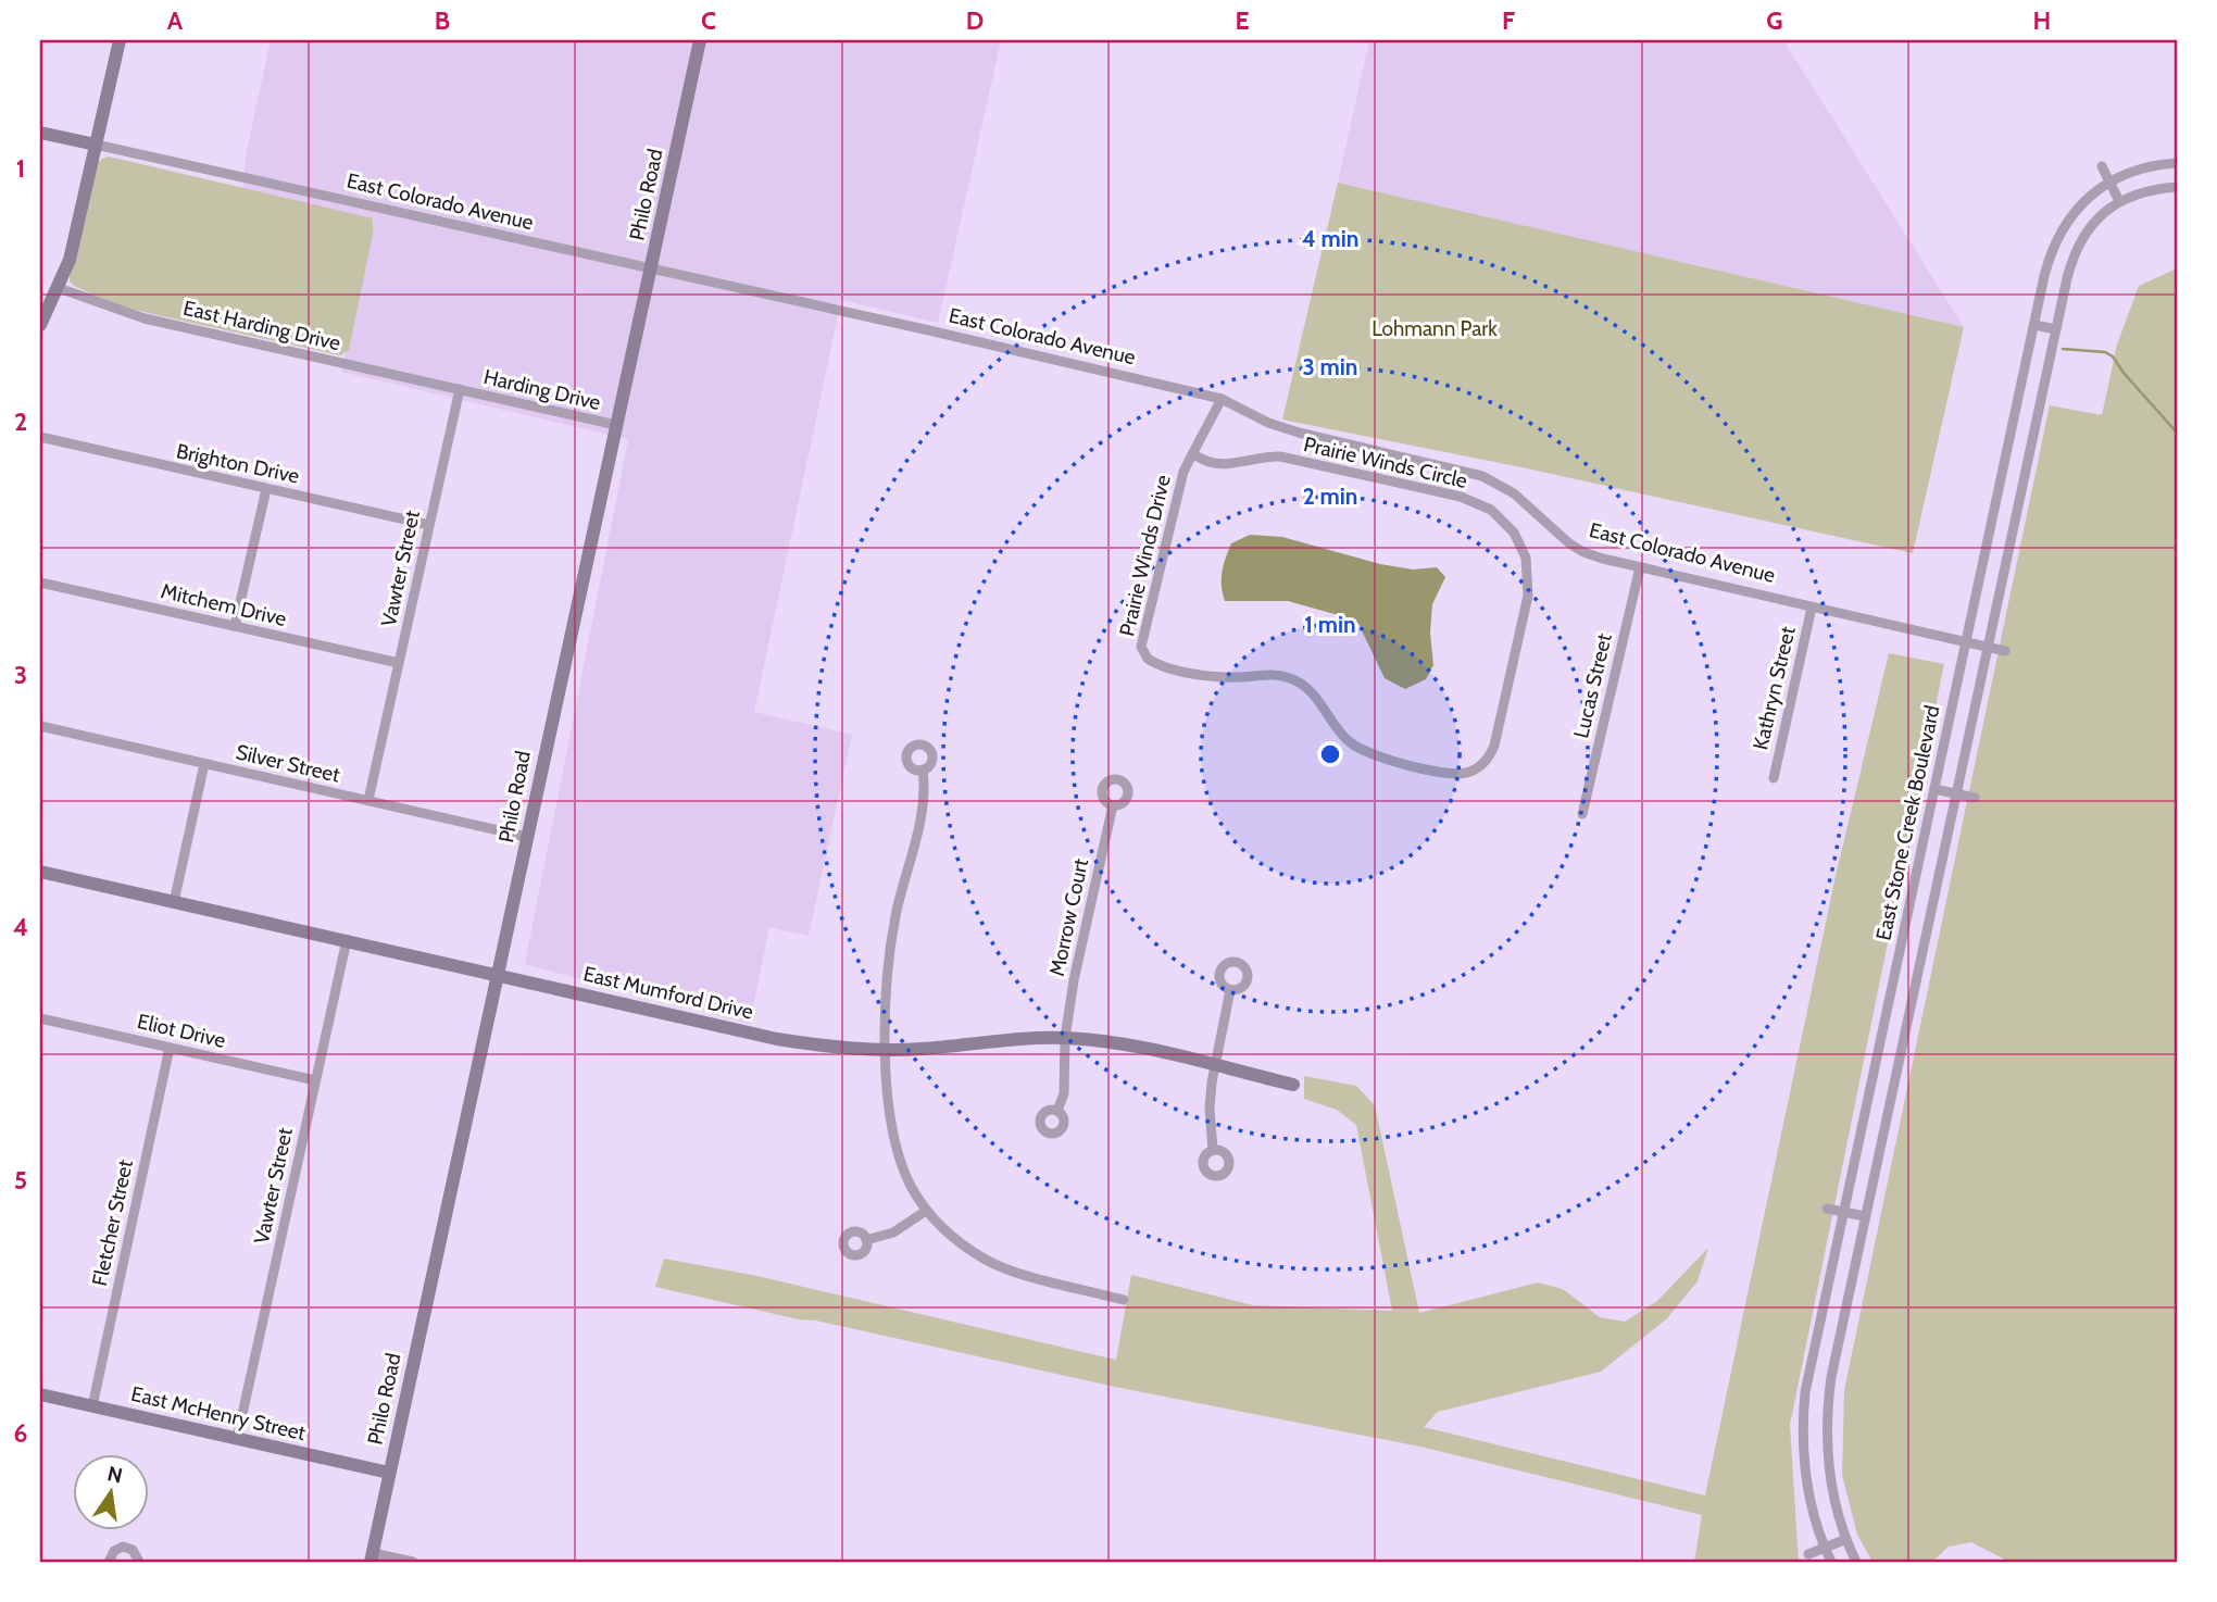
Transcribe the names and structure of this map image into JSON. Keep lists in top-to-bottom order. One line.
{"streets":{"street":["Philo Road","East Colorado Avenue","East Harding Drive","Harding Drive","Prairie Winds Circle","Brighton Drive","Prairie Winds Drive","Vawter Street","Mitchem Drive","Lucas Street","Kathryn Street","Silver Street","East Stone Creek Boulevard","Morrow Court","East Mumford Drive","Eliot Drive","Fletcher Street","East McHenry Street"]},"crossings":[["Philo Road","East Colorado Avenue"],["Philo Road","Harding Drive"],["Philo Road","Silver Street"],["Philo Road","East Mumford Drive"],["Philo Road","East McHenry Street"],["East Colorado Avenue","Prairie Winds Drive"],["East Colorado Avenue","Lucas Street"],["East Colorado Avenue","Kathryn Street"],["East Colorado Avenue","East Stone Creek Boulevard"],["East Harding Drive","Harding Drive"],["East Harding Drive","Vawter Street"],["Harding Drive","Vawter Street"],["Prairie Winds Circle","Prairie Winds Drive"],["Brighton Drive","Vawter Street"],["Vawter Street","Mitchem Drive"],["Vawter Street","Silver Street"],["Vawter Street","East Mumford Drive"],["Vawter Street","Eliot Drive"],["Vawter Street","East McHenry Street"],["Morrow Court","East Mumford Drive"],["Eliot Drive","Fletcher Street"],["Fletcher Street","East McHenry Street"]],"parks":["Lohmann Park"],"north":"top","grid":{"columns":["A","B","C","D","E","F","G","H"],"rows":["1","2","3","4","5","6"]},"rings":["4 min","3 min","2 min","1 min"]}
